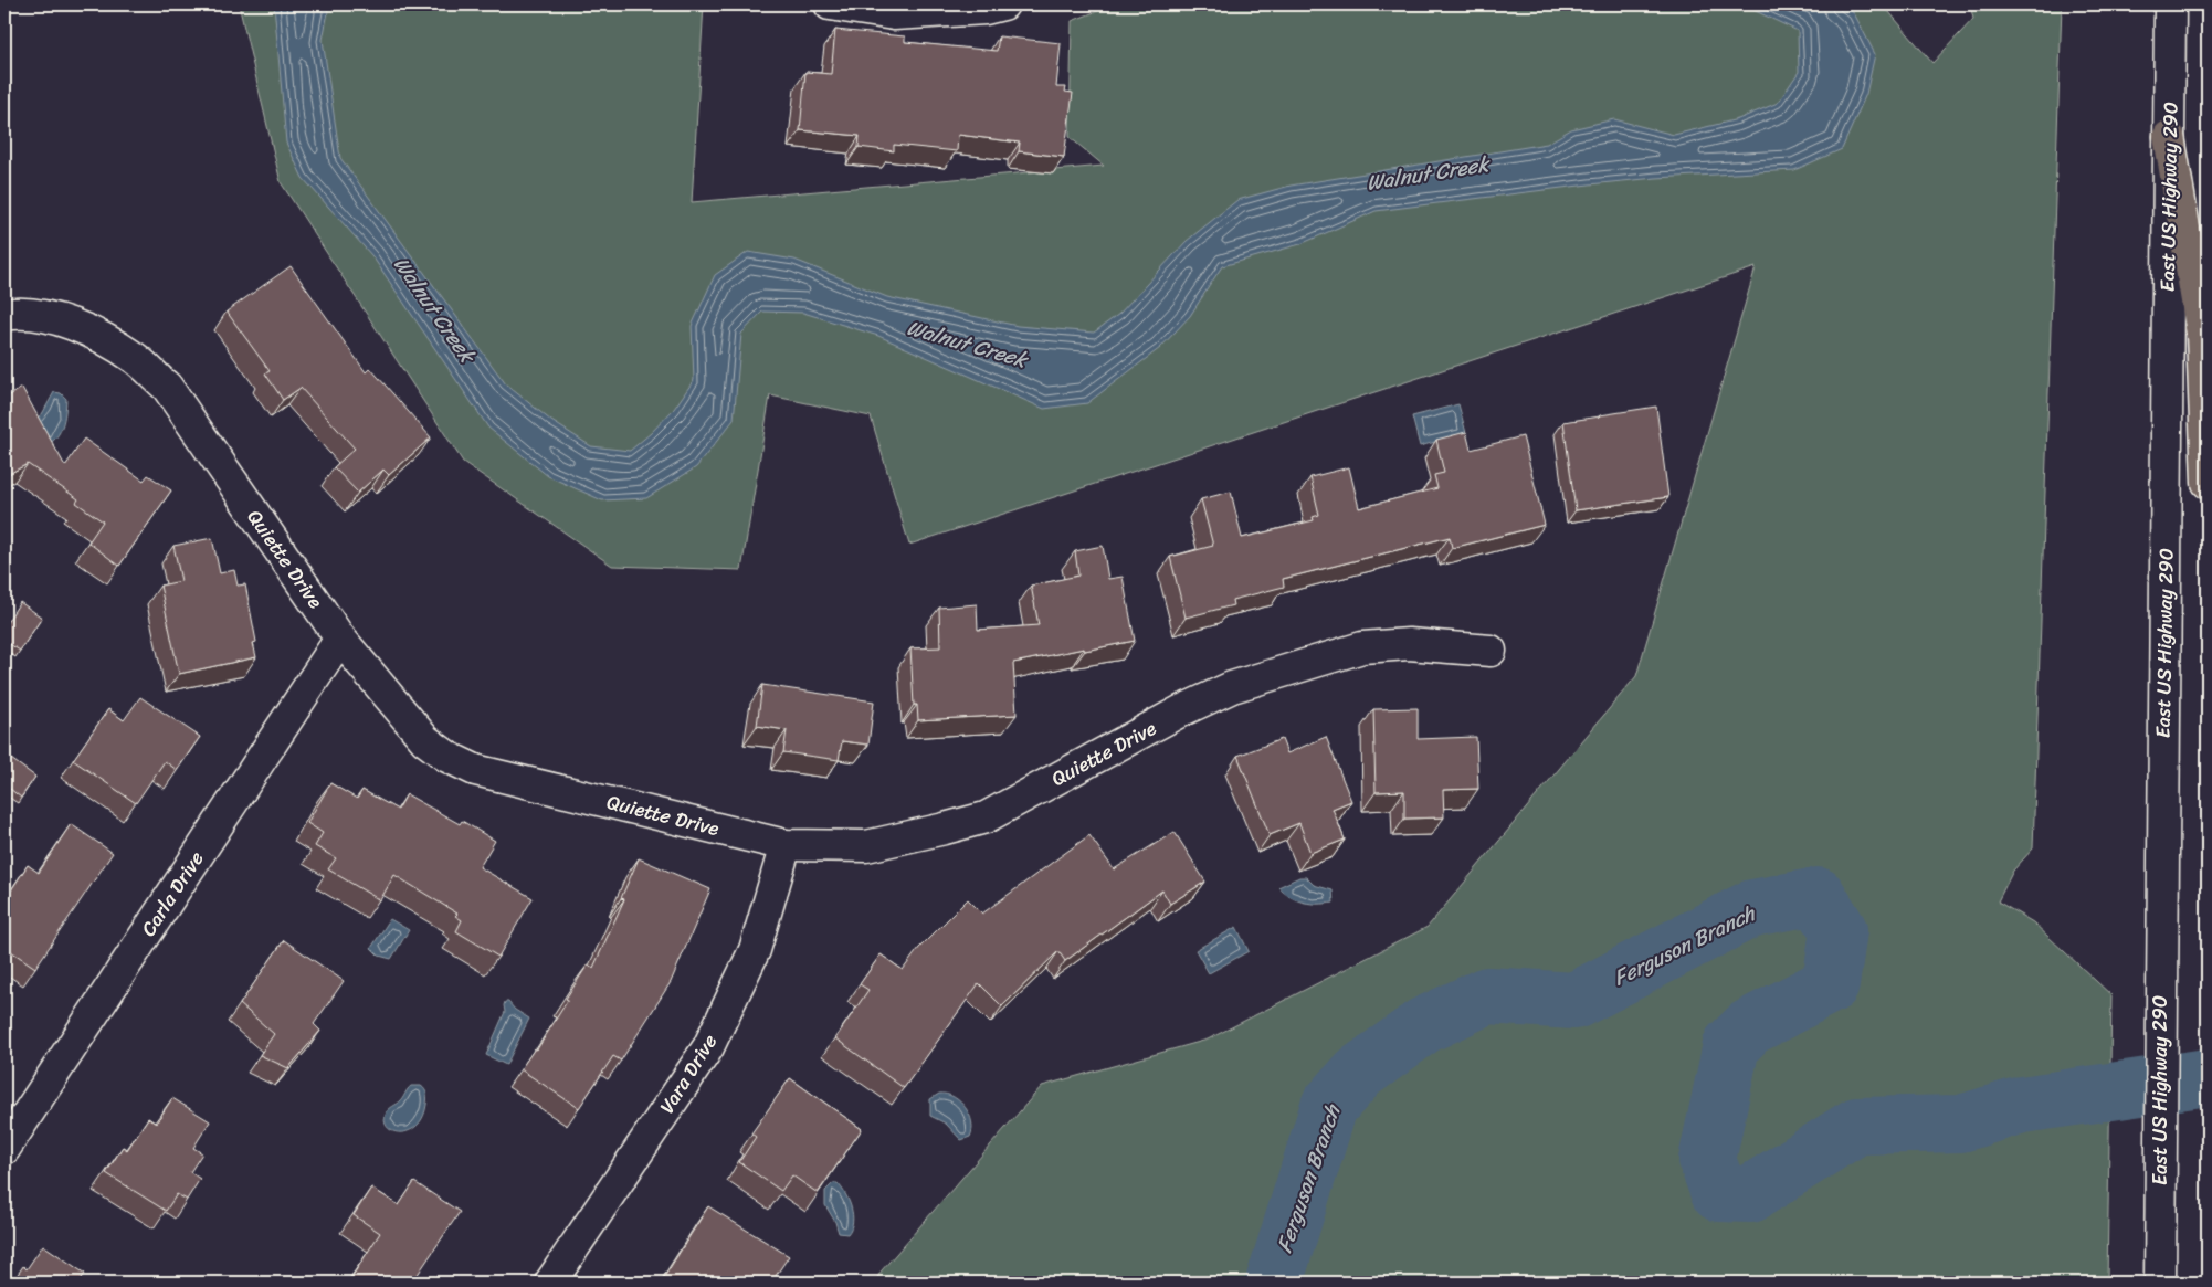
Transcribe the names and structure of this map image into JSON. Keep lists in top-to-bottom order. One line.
{"streets":{"street":["East US Highway 290","Quiette Drive","Carla Drive","Vara Drive"]},"crossings":[["Quiette Drive","Carla Drive"],["Quiette Drive","Vara Drive"]],"water":["Walnut Creek","Ferguson Branch"]}
